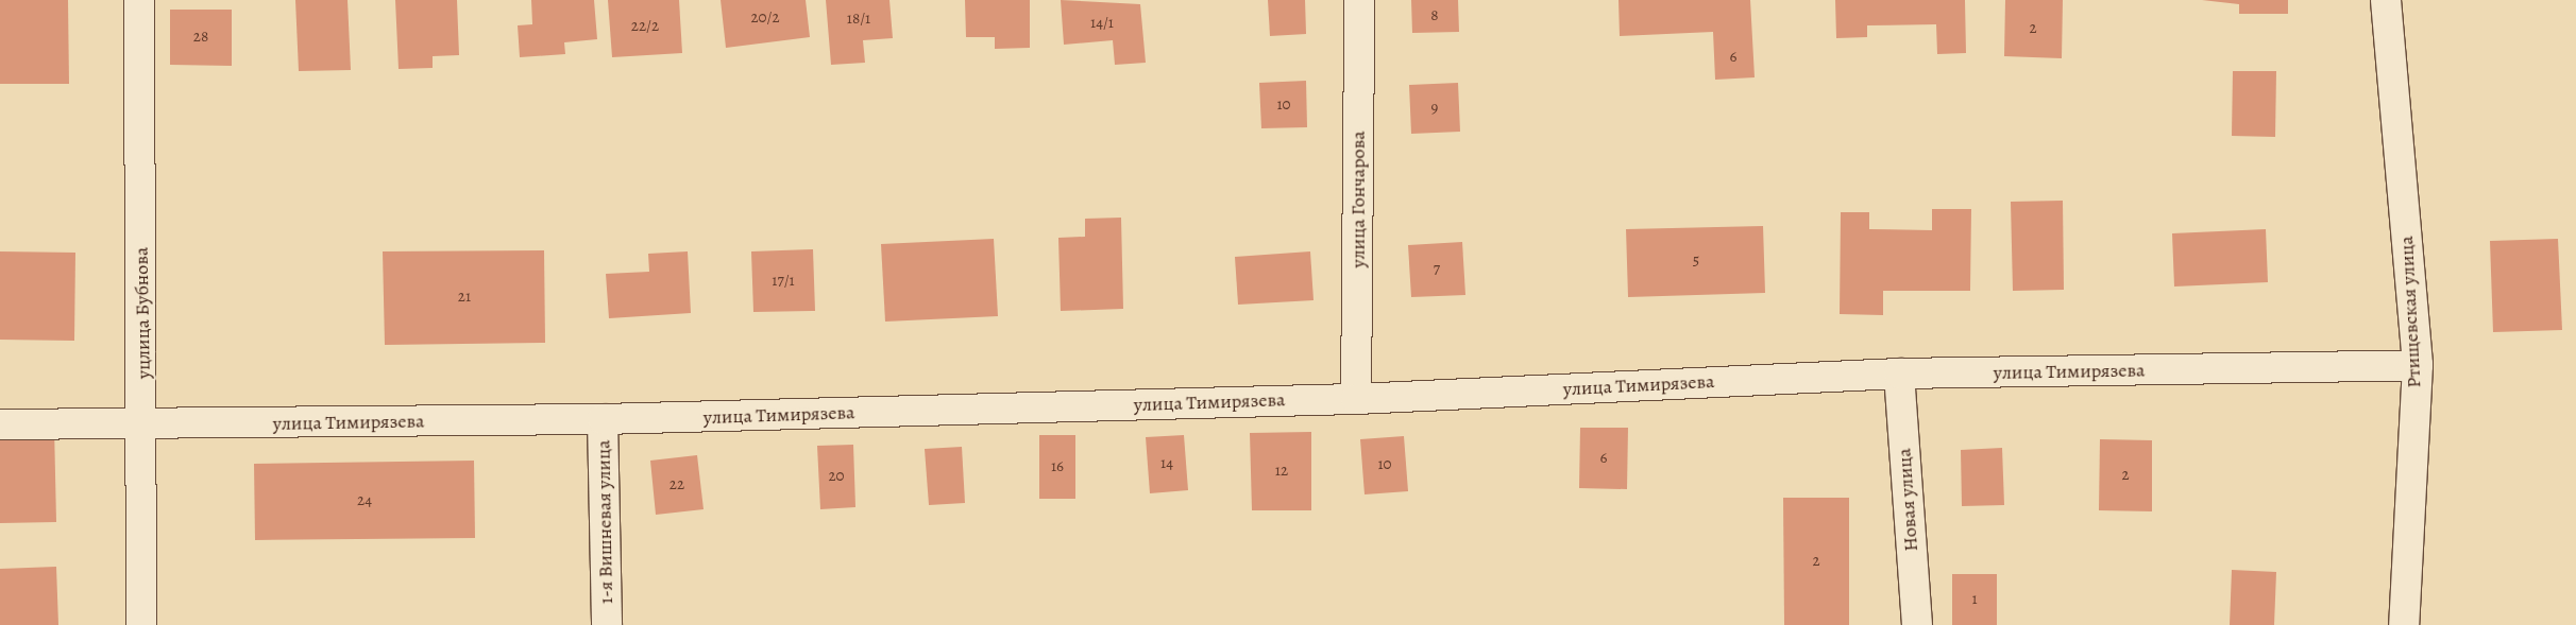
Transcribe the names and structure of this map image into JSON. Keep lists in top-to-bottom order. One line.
{"streets":{"street":["улица Гончарова","Ртищевская улица","уцлица Бубнова","улица Тимирязева","Новая улица","1-я Вишневая улица"]},"crossings":[["улица Гончарова","улица Тимирязева"],["Ртищевская улица","улица Тимирязева"],["уцлица Бубнова","улица Тимирязева"],["улица Тимирязева","Новая улица"],["улица Тимирязева","1-я Вишневая улица"]],"house_numbers":["8","20/2","18/1","14/1","22/2","2","28","6","10","9","5","7","17/1","21","6","14","10","16","12","2","20","22","24","2","1"]}
